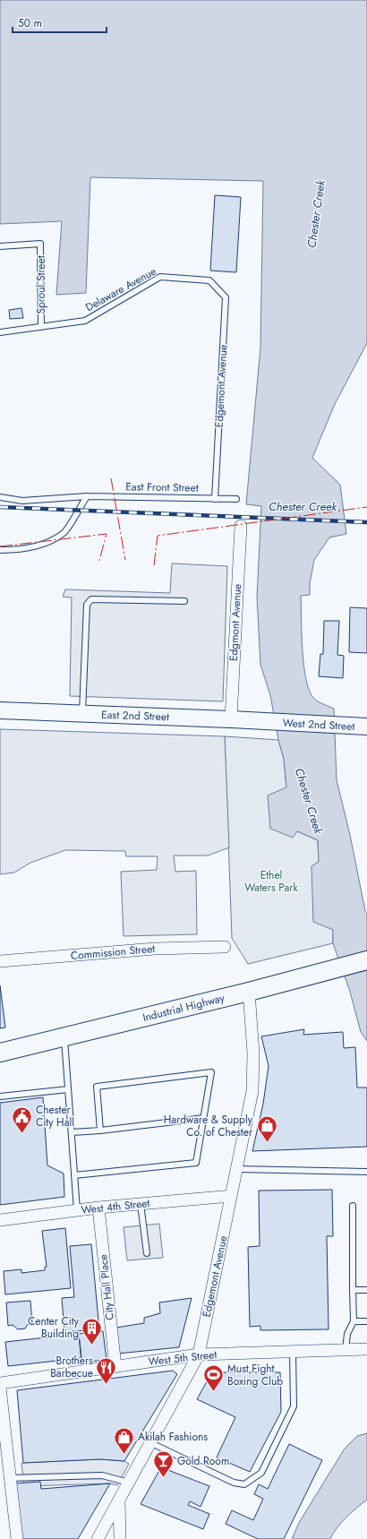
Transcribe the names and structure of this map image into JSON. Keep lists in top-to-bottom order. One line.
{"streets":{"main road":["Industrial Highway"],"street":["Edgemont Avenue","Edgmont Avenue","East 2nd Street","West 2nd Street","Commission Street","West 4th Street","City Hall Place","West 5th Street"],"lane":["Sproul Street","Delaware Avenue","East Front Street"]},"crossings":[["Sproul Street","Delaware Avenue"],["Delaware Avenue","Edgemont Avenue"],["Edgemont Avenue","East Front Street"],["Edgemont Avenue","Industrial Highway"],["Edgemont Avenue","West 4th Street"],["Edgemont Avenue","West 5th Street"],["Edgmont Avenue","East 2nd Street"],["East 2nd Street","West 2nd Street"],["West 4th Street","City Hall Place"],["City Hall Place","West 5th Street"]],"water":["Chester Creek"],"parks":["Ethel Waters Park"],"places":{"public building":["Chester City Hall"],"shop":["Hardware & Supply Co. of Chester","Akilah Fashions"],"building":["Center City Building"],"restaurant":["Brothers Barbecue"],"sports":["Must Fight Boxing Club"],"bar":["Gold Room"]},"scale_bar":"50 m"}
